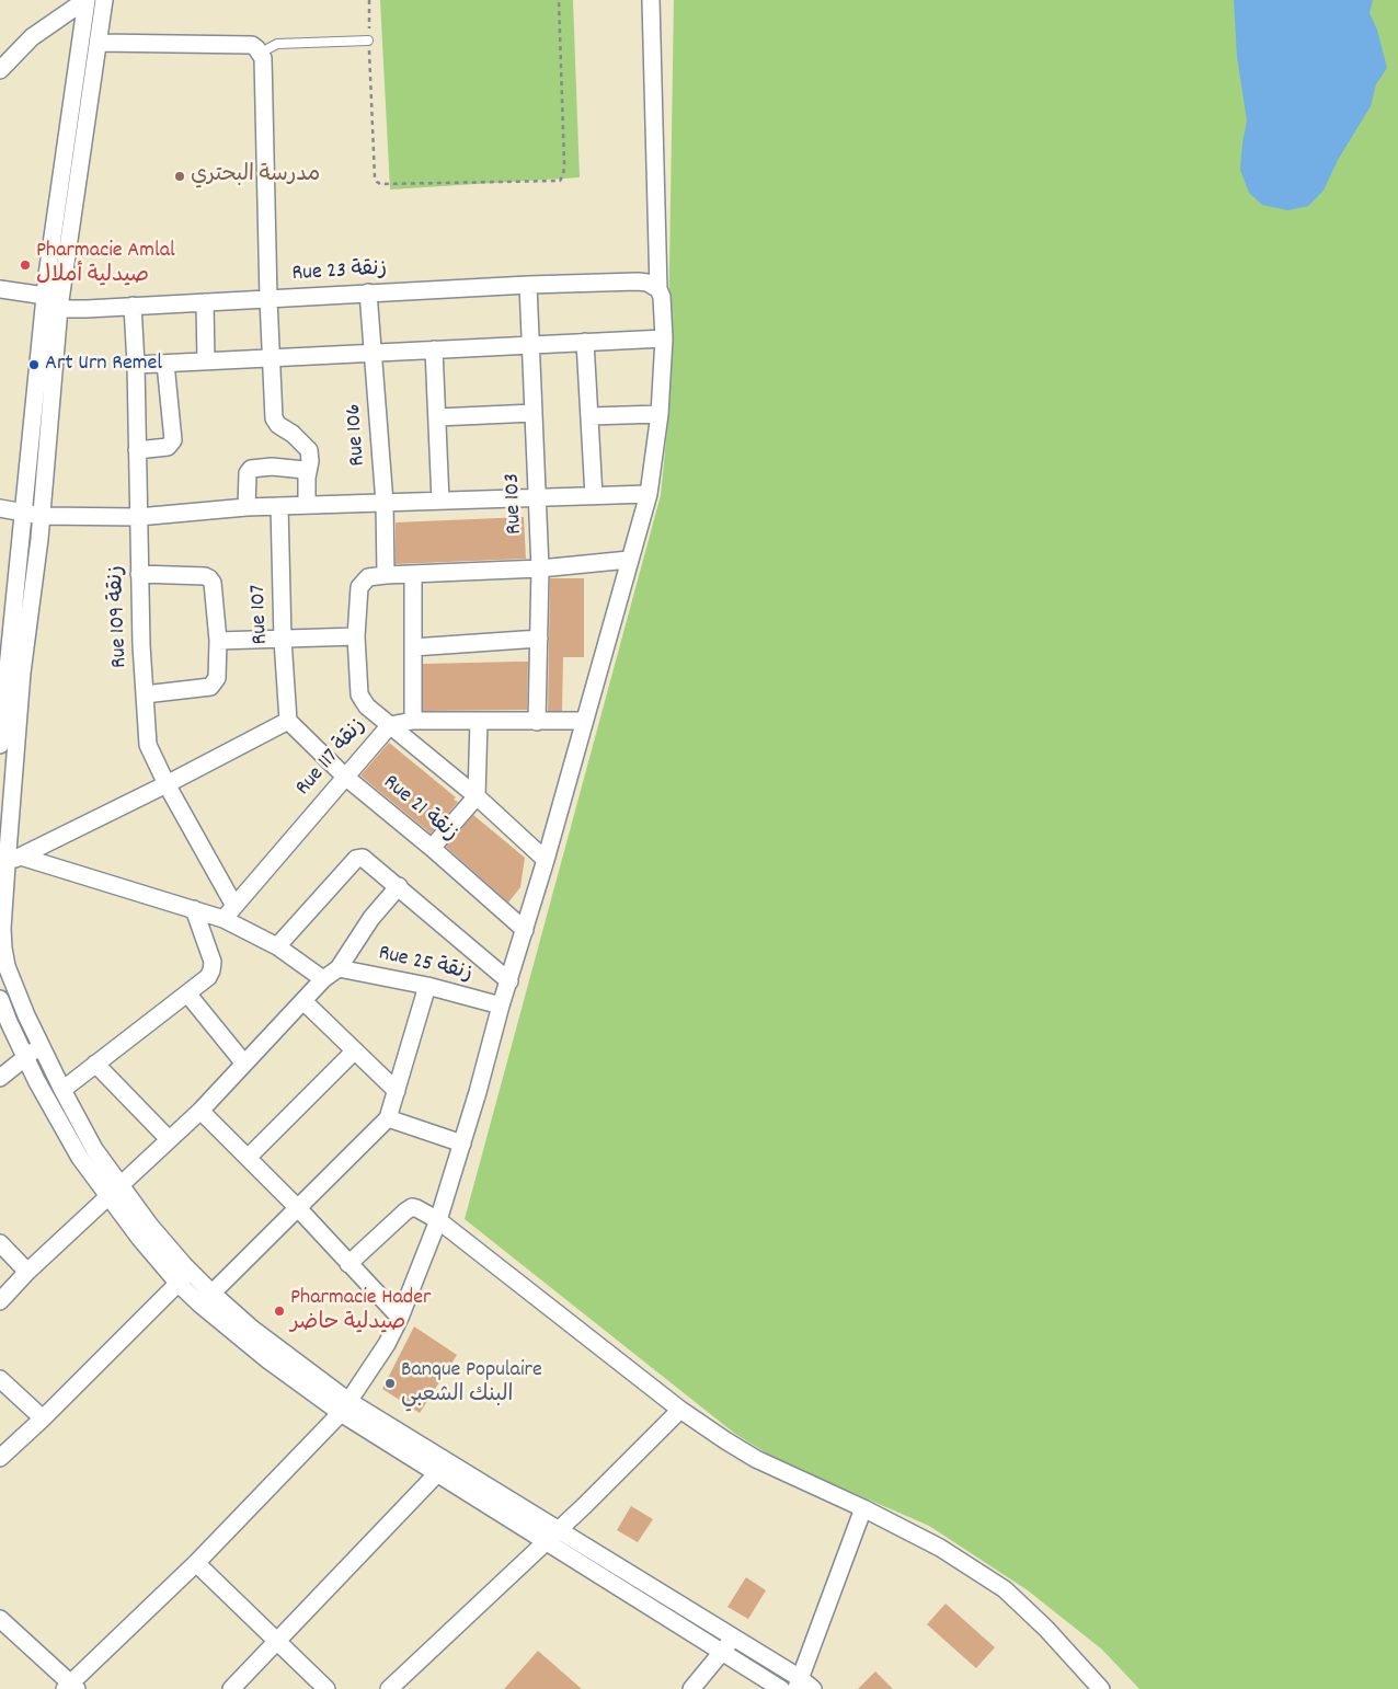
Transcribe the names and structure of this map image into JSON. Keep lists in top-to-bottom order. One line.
{"streets":{"street":["Rue 23 زنقة","Rue 106","Rue 103","Rue 107","Rue 109 زنقة","Rue 117 زنقة","Rue 21 زنقة","Rue 25 زنقة"]},"crossings":[["Rue 23 زنقة","Rue 106"],["Rue 23 زنقة","Rue 103"],["Rue 23 زنقة","Rue 109 زنقة"],["Rue 103","Rue 117 زنقة"],["Rue 107","Rue 21 زنقة"],["Rue 109 زنقة","Rue 117 زنقة"],["Rue 117 زنقة","Rue 21 زنقة"]],"places":["مدرسة البحتري","Pharmacie Amlal صيدلية أملال","Art Urn Remel","Pharmacie Hader صيدلية حاضر","Banque Populaire البنك الشعبي"]}
